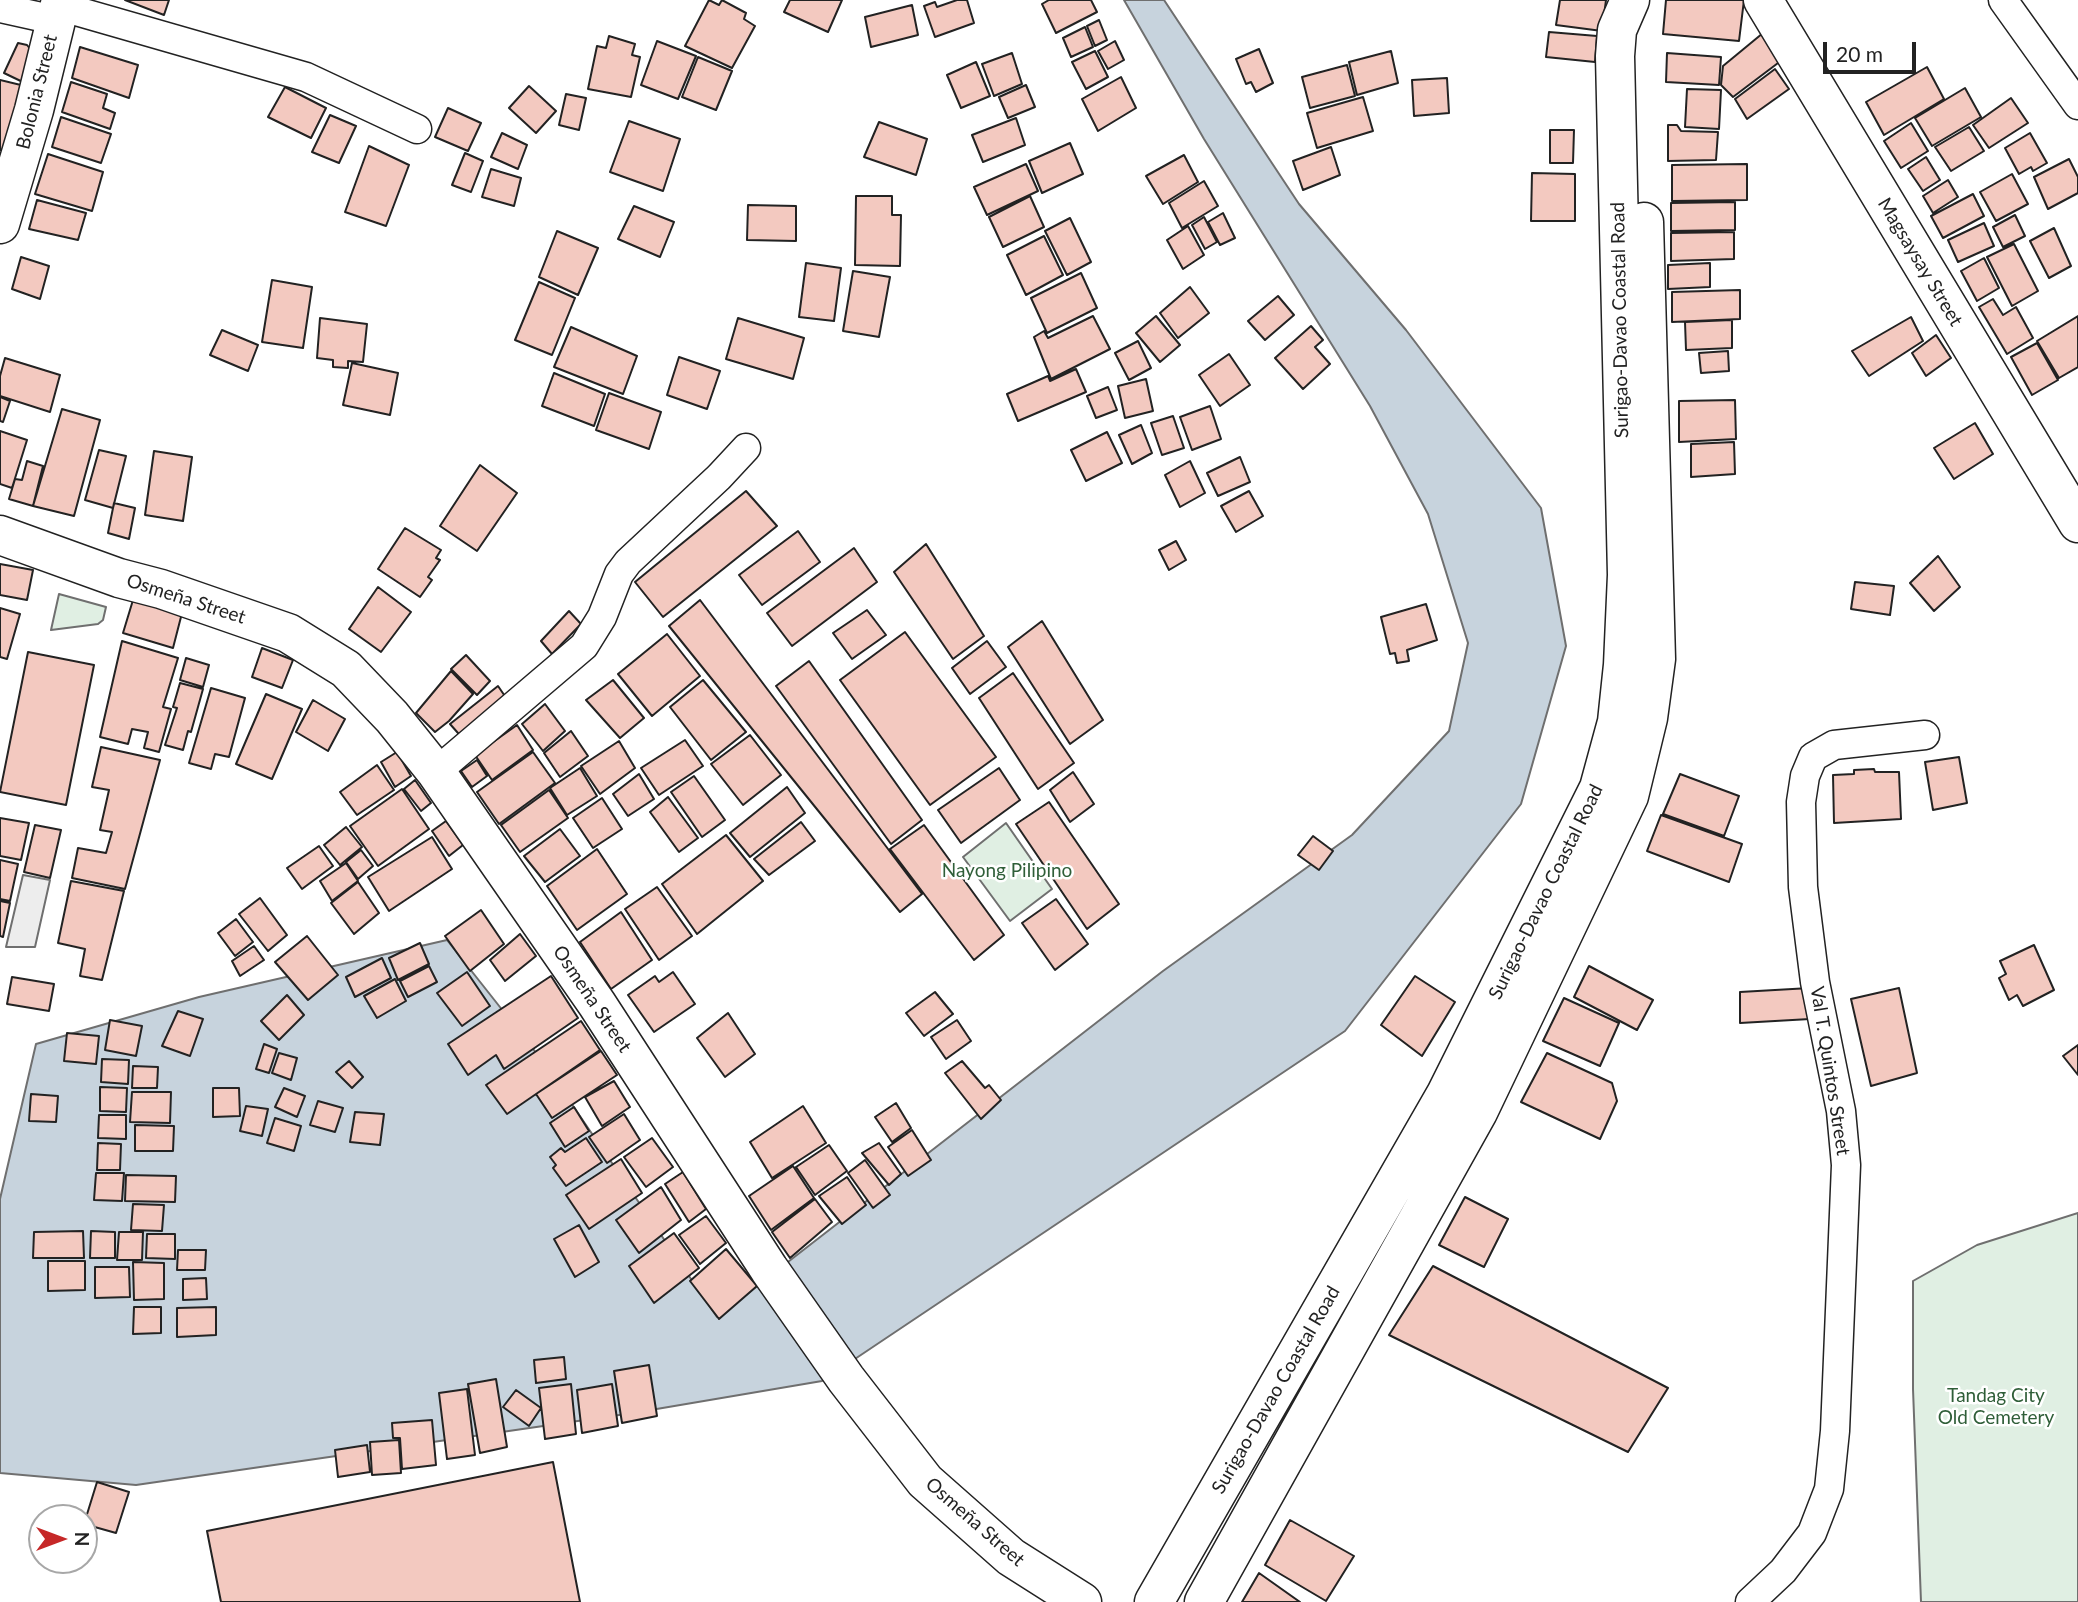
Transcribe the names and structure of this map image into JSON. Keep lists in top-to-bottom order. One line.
{"streets":{"main road":["Bolonia Street","Magsaysay Street","Surigao-Davao Coastal Road","Osmeña Street"],"street":["Val T. Quintos Street"]},"parks":["Nayong Pilipino","Tandag City Old Cemetery"],"scale_bar":"20 m","north":"right"}
